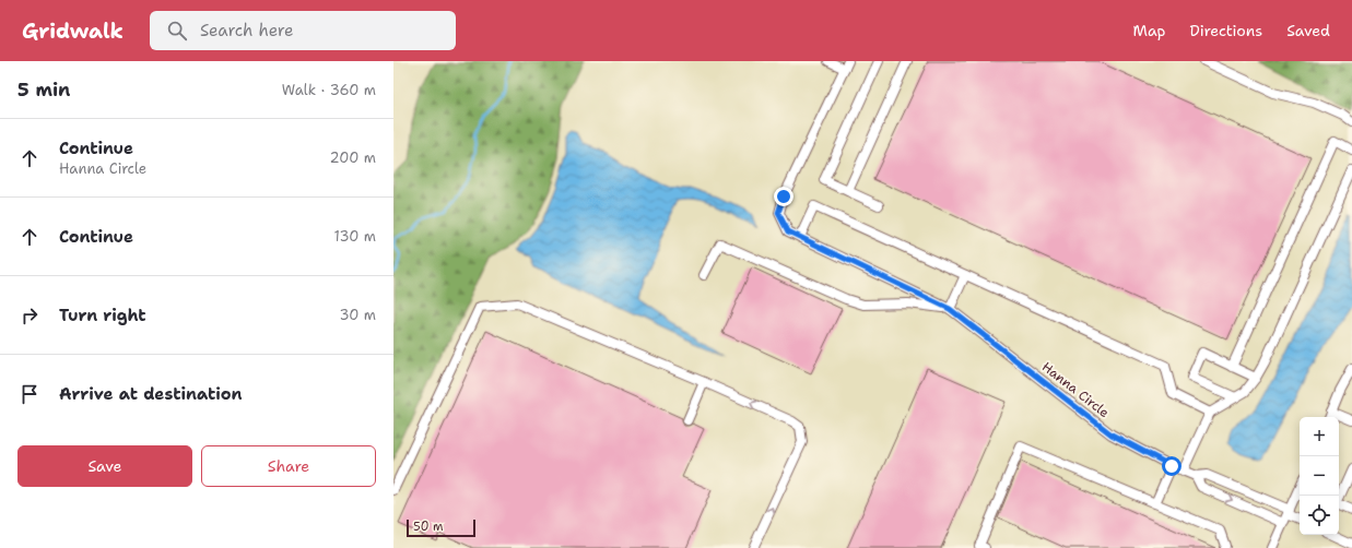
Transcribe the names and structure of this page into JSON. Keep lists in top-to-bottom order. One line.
{"streets":{"street":["Hanna Circle"]},"scale_bar":"50 m","page":{"header":"Gridwalk","search":"Search here","nav":["Map","Directions","Saved"],"heading":["5 min","Walk · 360 m"],"list":[["Continue","Hanna Circle","200 m"],["Continue","130 m"],["Turn right","30 m"],"Arrive at destination"],"map_buttons":["+","−"],"buttons":["Save","Share"],"scale":"50 m"}}
